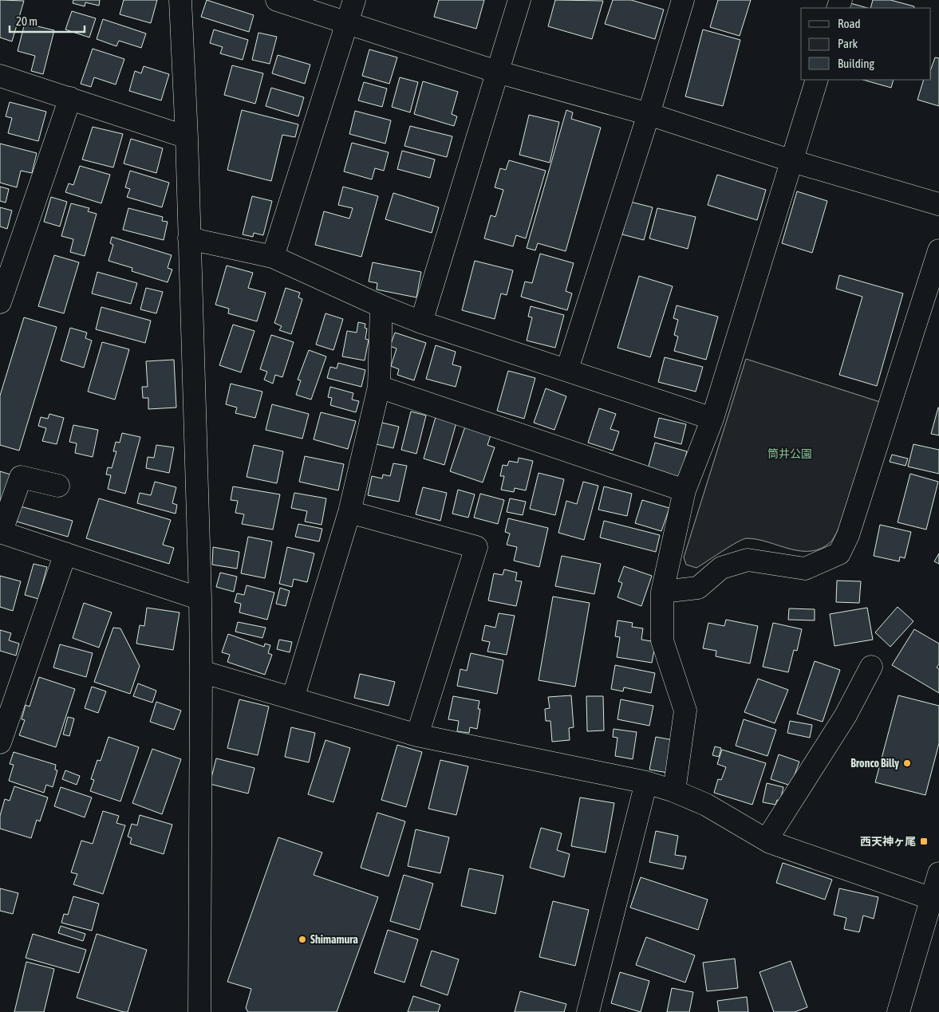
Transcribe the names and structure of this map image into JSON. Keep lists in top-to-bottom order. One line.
{"parks":["筒井公園"],"places":{"other":["Bronco Billy","Shimamura"],"transit":["西天神ヶ尾"]},"legend":["Road","Park","Building"],"scale_bar":"20 m"}
